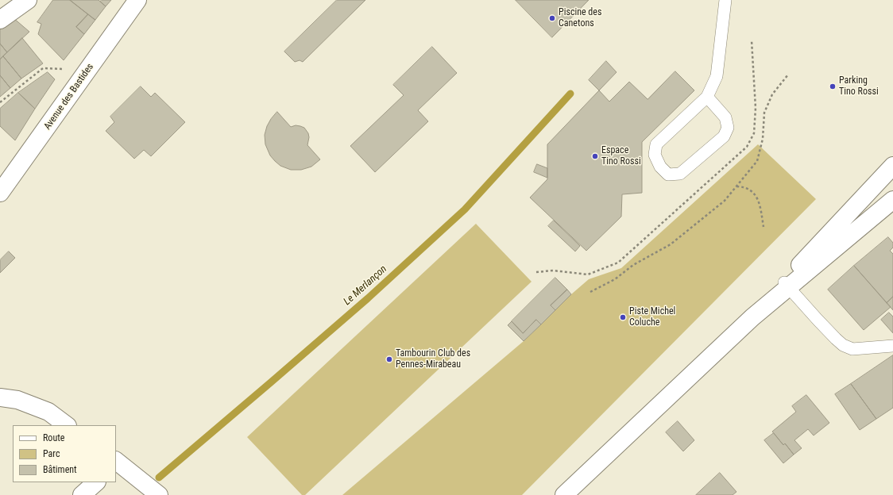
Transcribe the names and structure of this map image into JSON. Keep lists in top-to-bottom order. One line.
{"streets":{"main road":["Avenue des Bastides"]},"water":["Le Merlançon"],"places":["Piscine des Canetons","Parking Tino Rossi","Espace Tino Rossi","Piste Michel Coluche","Tambourin Club des Pennes-Mirabeau"],"legend":["Route","Parc","Bâtiment"]}
